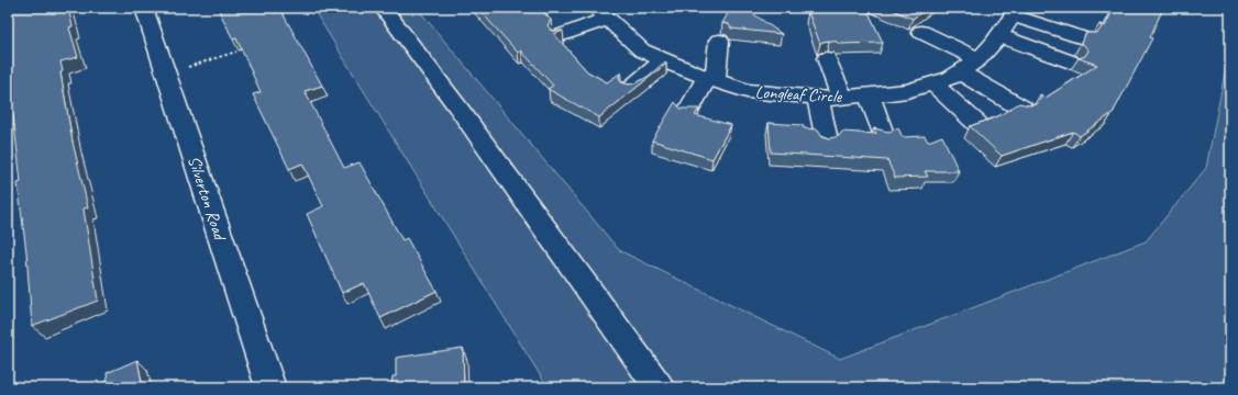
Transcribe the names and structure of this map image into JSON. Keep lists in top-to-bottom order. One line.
{"streets":{"street":["Longleaf Circle","Silverton Road"]}}
